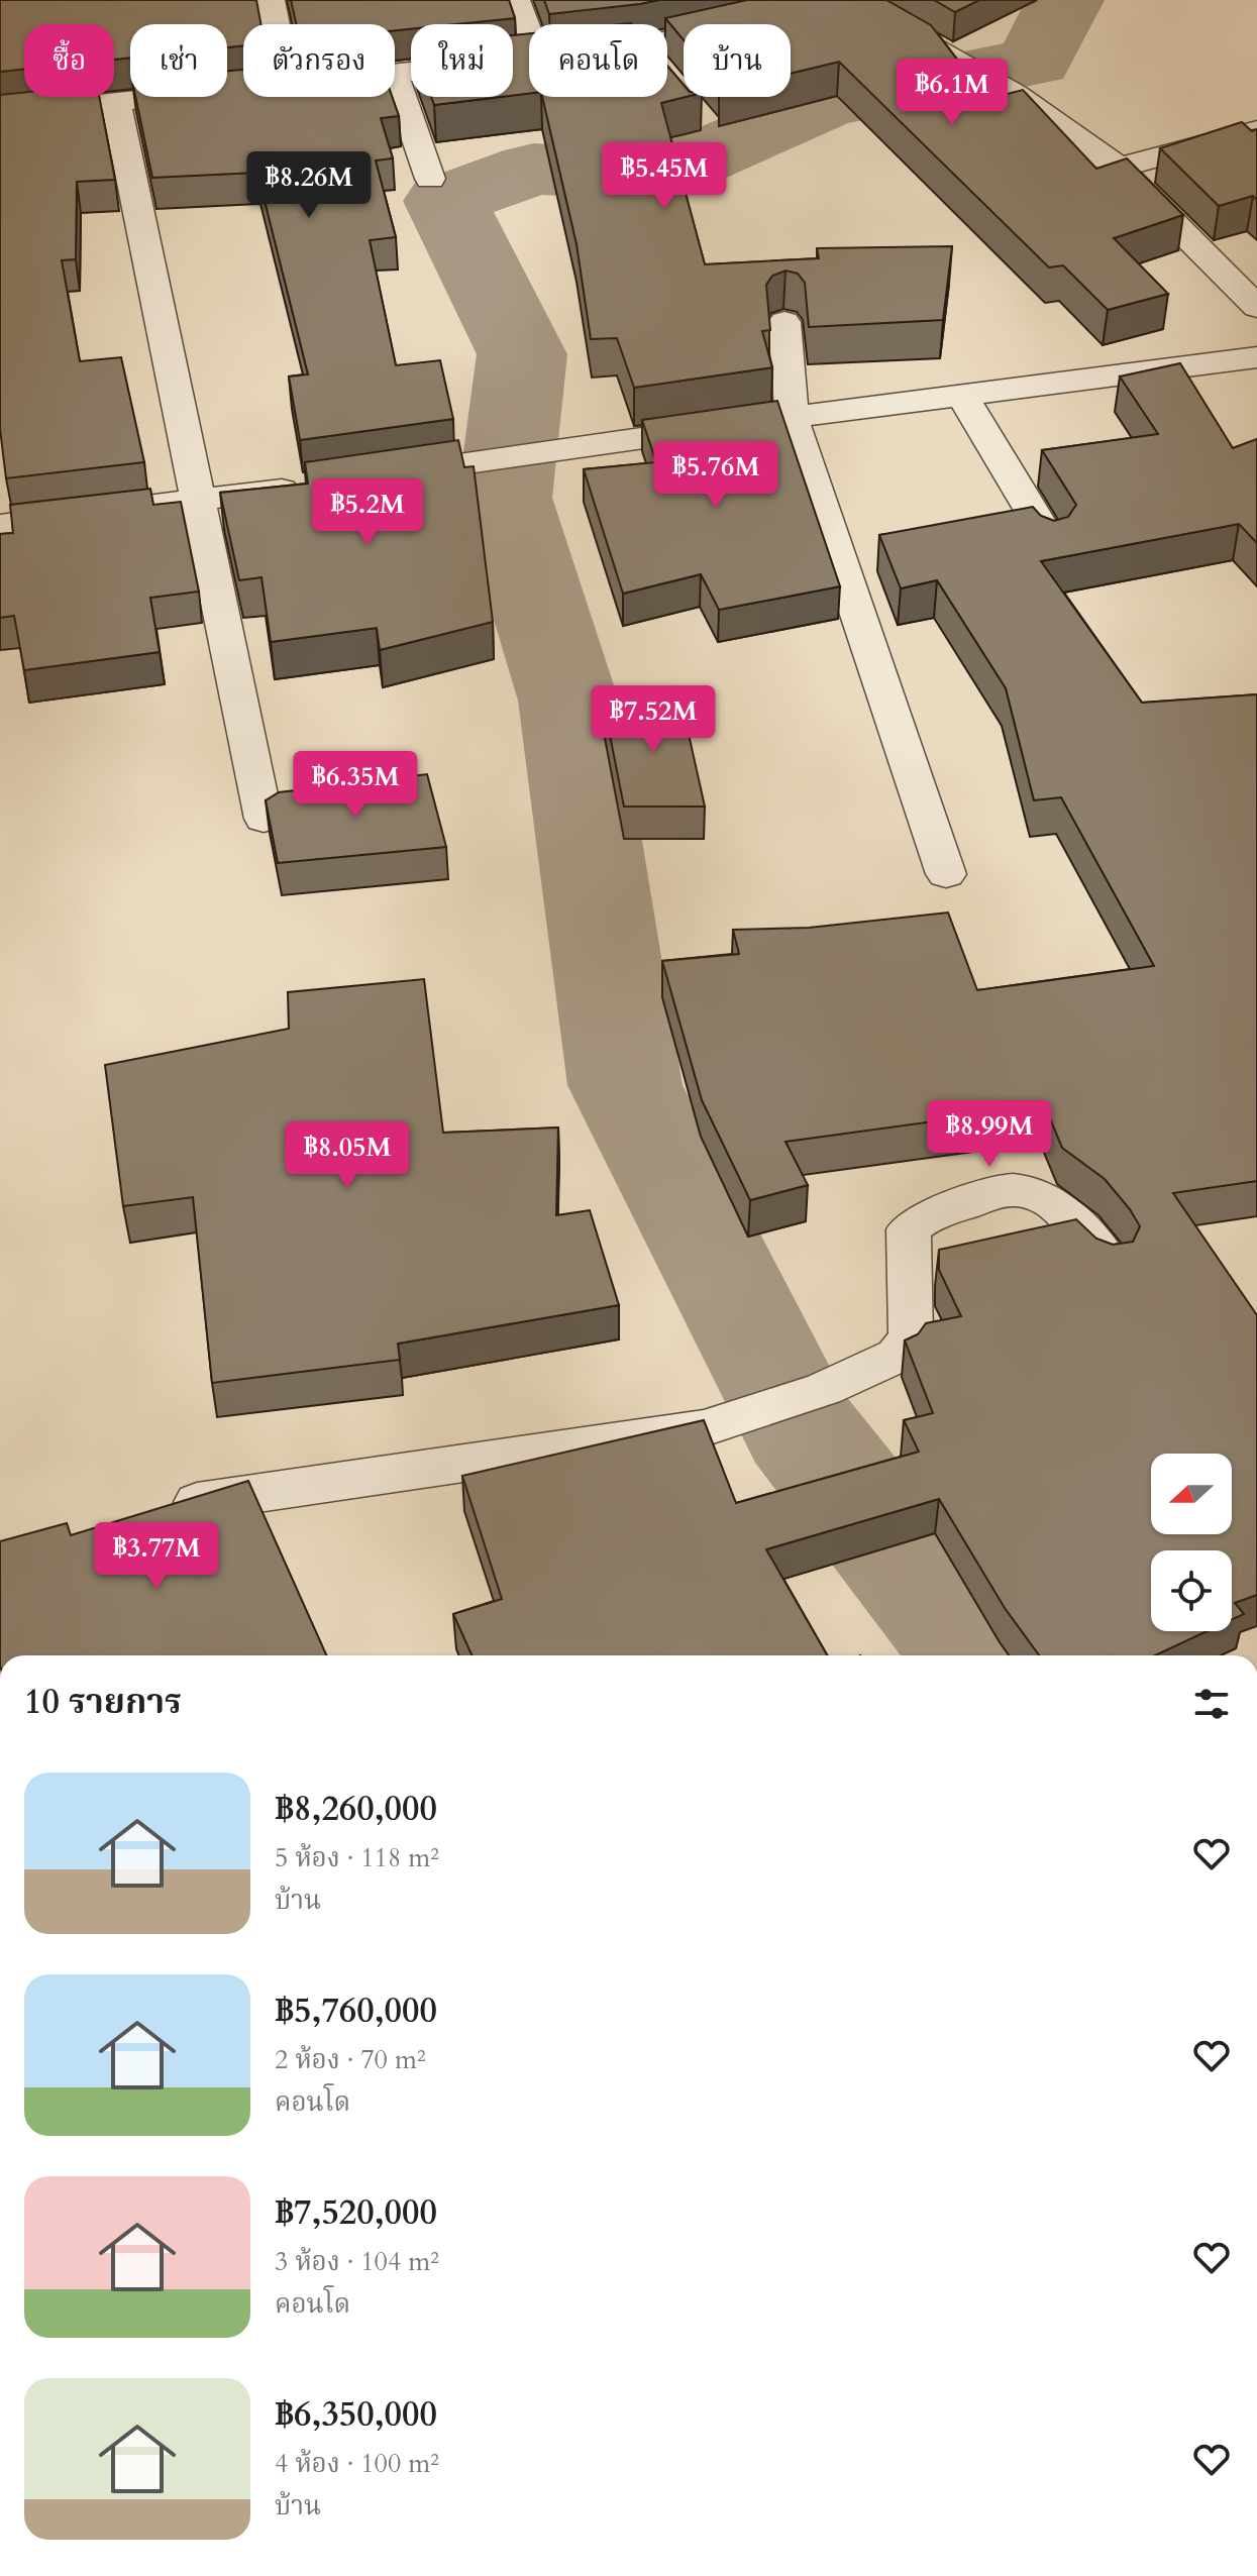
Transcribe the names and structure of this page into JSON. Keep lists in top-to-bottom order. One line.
{"north":"left","page":{"chip":["ซื้อ","เช่า","ตัวกรอง","ใหม่","คอนโด","บ้าน"],"price":["฿6.1M","฿5.45M","฿8.26M","฿5.76M","฿5.2M","฿7.52M","฿6.35M","฿8.99M","฿8.05M","฿3.77M"],"heading":"10 รายการ","list":[{"name":"฿8,260,000","note":"5 ห้อง · 118 m² · บ้าน"},{"name":"฿5,760,000","note":"2 ห้อง · 70 m² · คอนโด"},{"name":"฿7,520,000","note":"3 ห้อง · 104 m² · คอนโด"},{"name":"฿6,350,000","note":"4 ห้อง · 100 m² · บ้าน"}]}}
